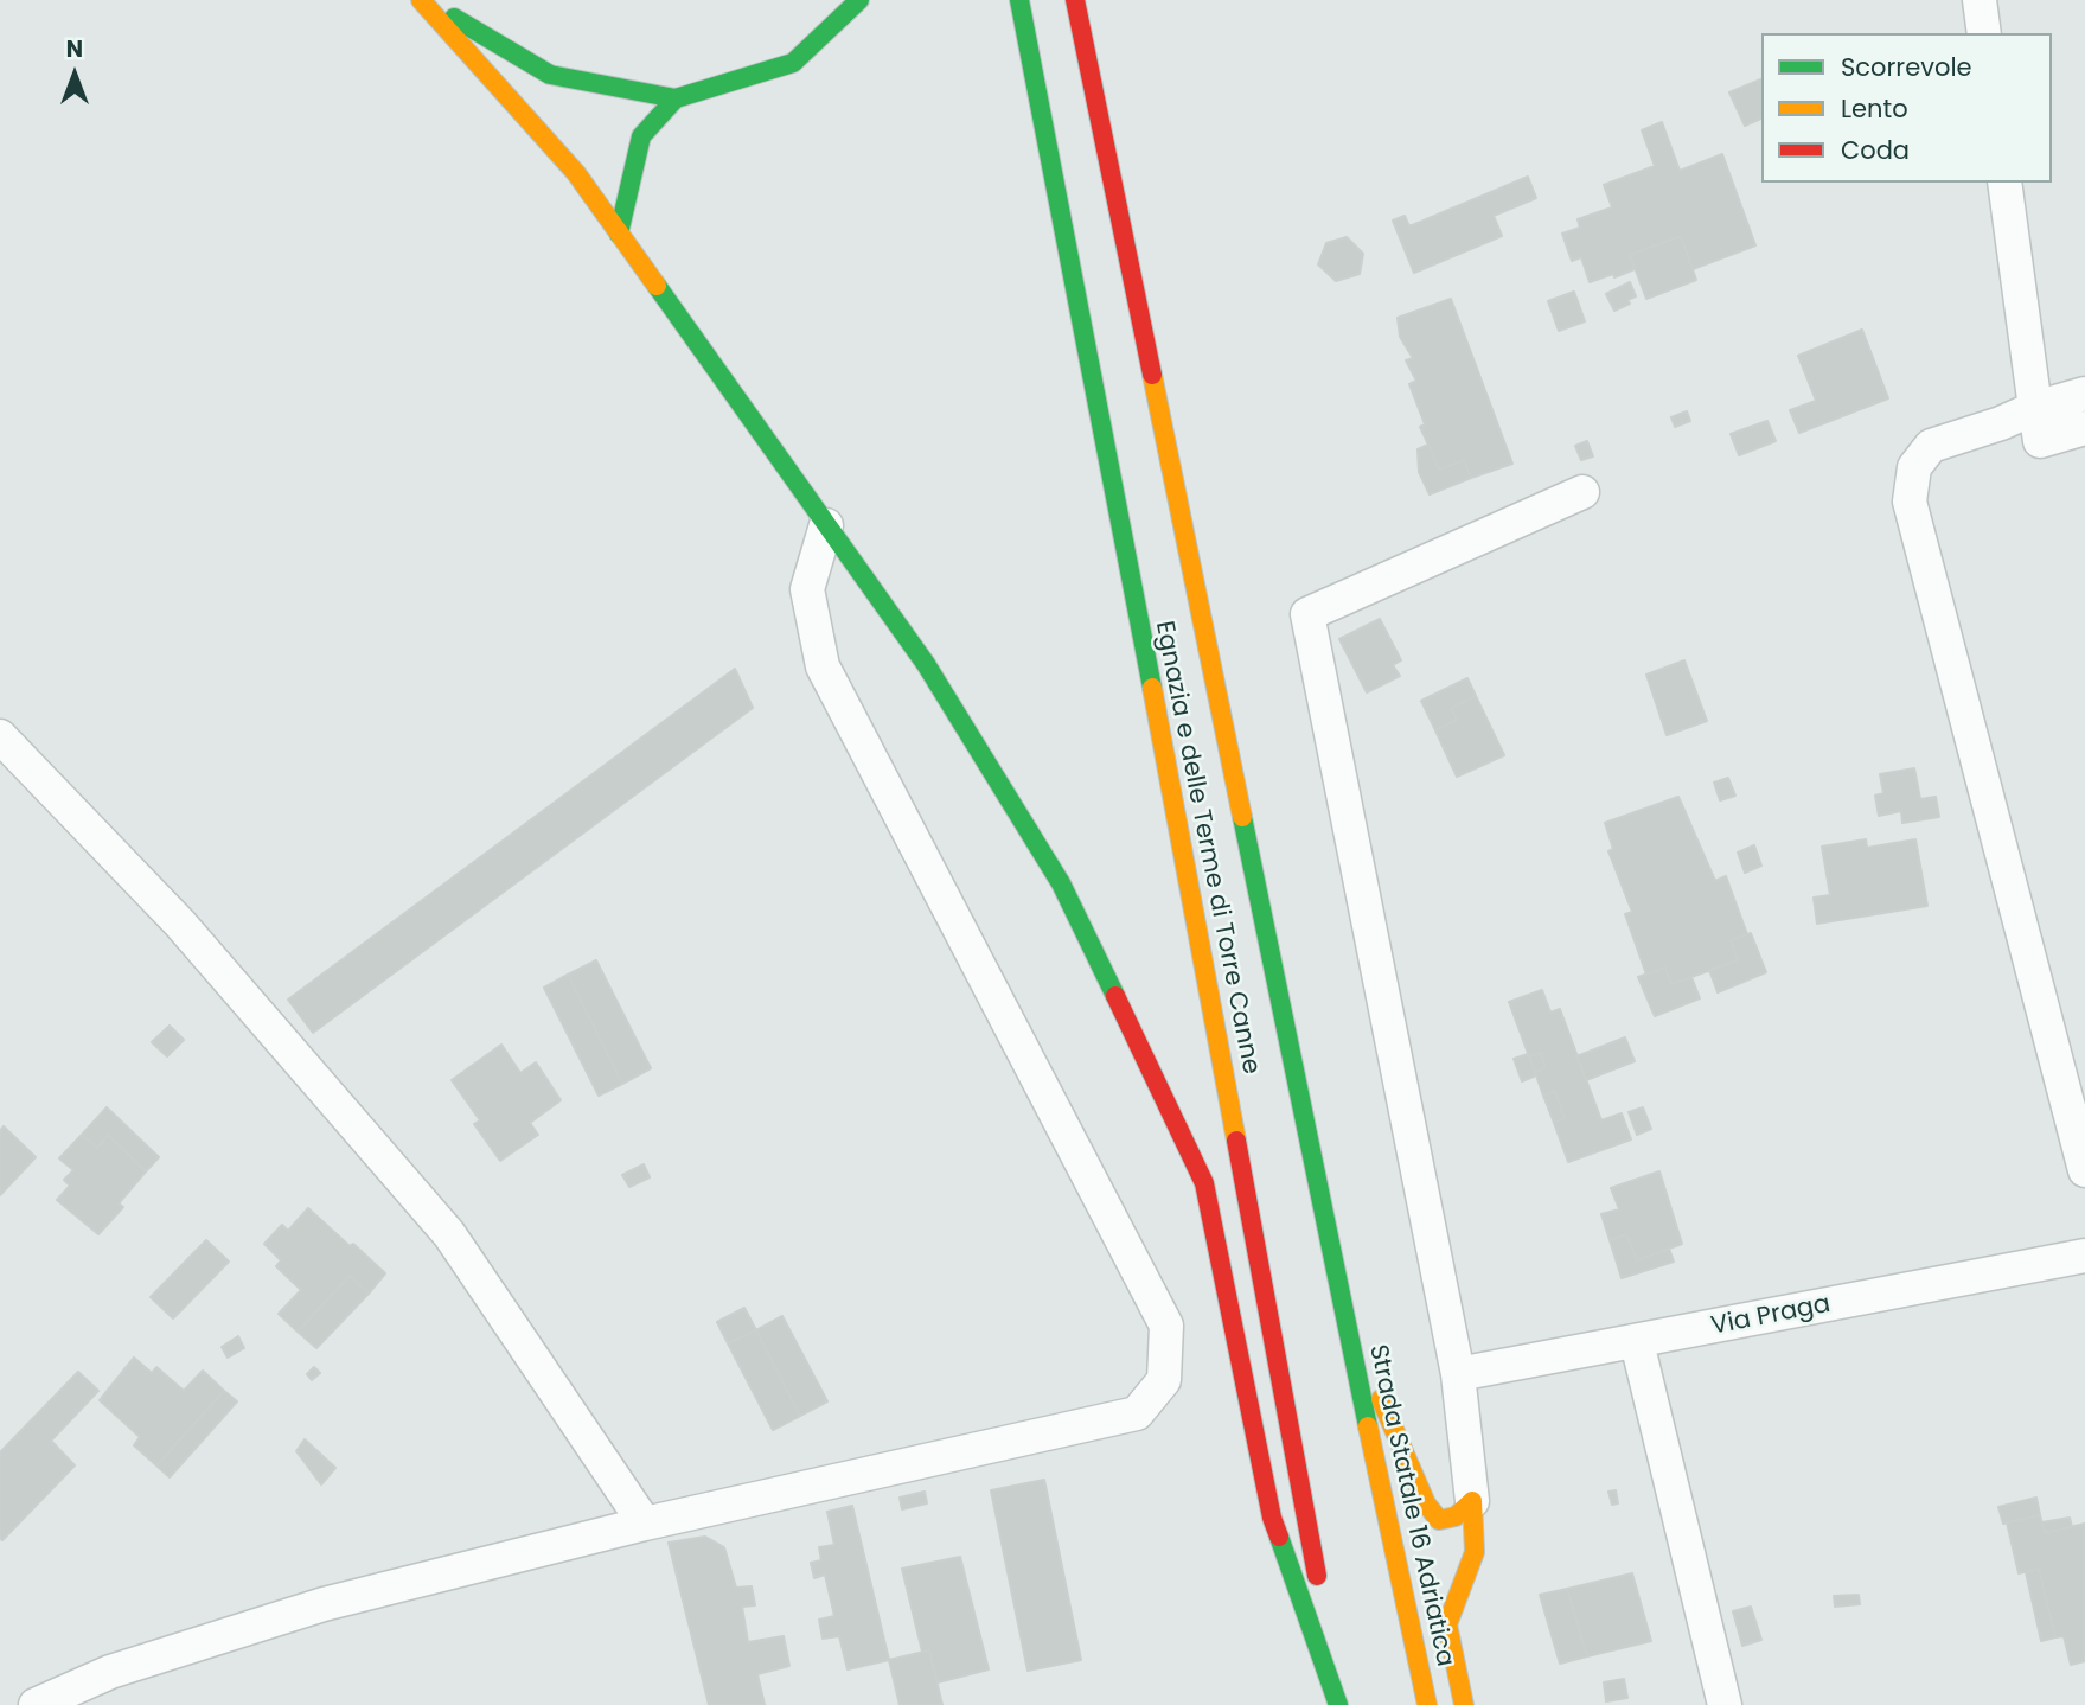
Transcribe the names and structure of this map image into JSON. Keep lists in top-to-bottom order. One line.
{"streets":{"highway":["Egnazia e delle Terme di Torre Canne","Strada Statale 16 Adriatica"],"street":["Via Praga"]},"crossings":[["Egnazia e delle Terme di Torre Canne","Strada Statale 16 Adriatica"]],"legend":["Scorrevole","Lento","Coda"],"north":"top"}
